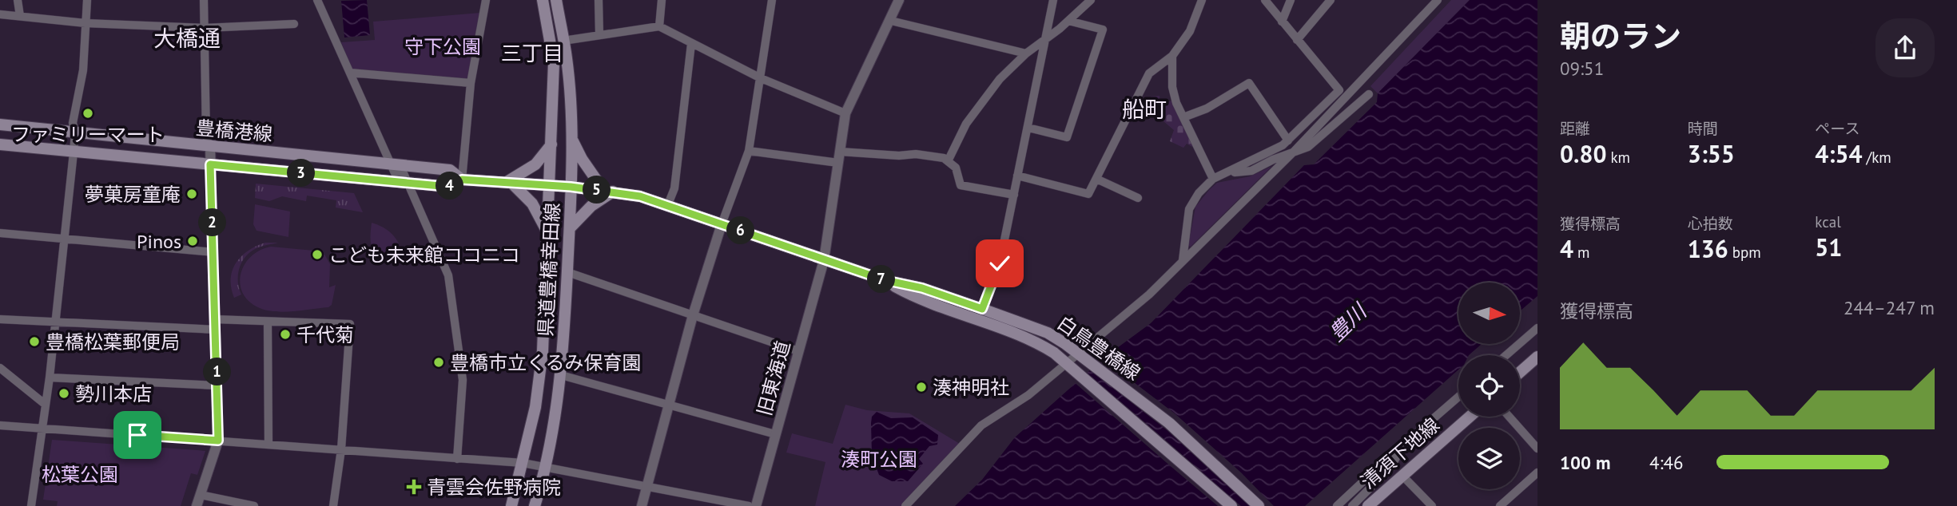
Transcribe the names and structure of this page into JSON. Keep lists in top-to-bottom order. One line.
{"streets":{"main road":["豊橋港線","県道豊橋幸田線","白鳥豊橋線","清須下地線"],"street":["旧東海道"]},"crossings":[["豊橋港線","県道豊橋幸田線"],["豊橋港線","白鳥豊橋線"],["県道豊橋幸田線","白鳥豊橋線"],["白鳥豊橋線","旧東海道"]],"districts":["大橋通","三丁目","船町"],"water":["豊川"],"parks":["守下公園","湊町公園","松葉公園"],"places":{"other":["ファミリーマート","夢菓房童庵","Pinos","こども未来館ココニコ","千代菊","豊橋松葉郵便局","豊橋市立くるみ保育園","湊神明社","勢川本店"],"health":["青雲会佐野病院"]},"north":"right","page":{"heading":["朝のラン","09:51"],"stats":[["距離","0.80 km"],["時間","3:55"],["ペース","4:54 /km"],["獲得標高","4 m"],["心拍数","136 bpm"],["kcal","51"]],"pins":["3","4","5","2","6","7","1"],"chart":["獲得標高","244–247 m"],"list":[{"name":"100 m","note":"4:46"}]}}
